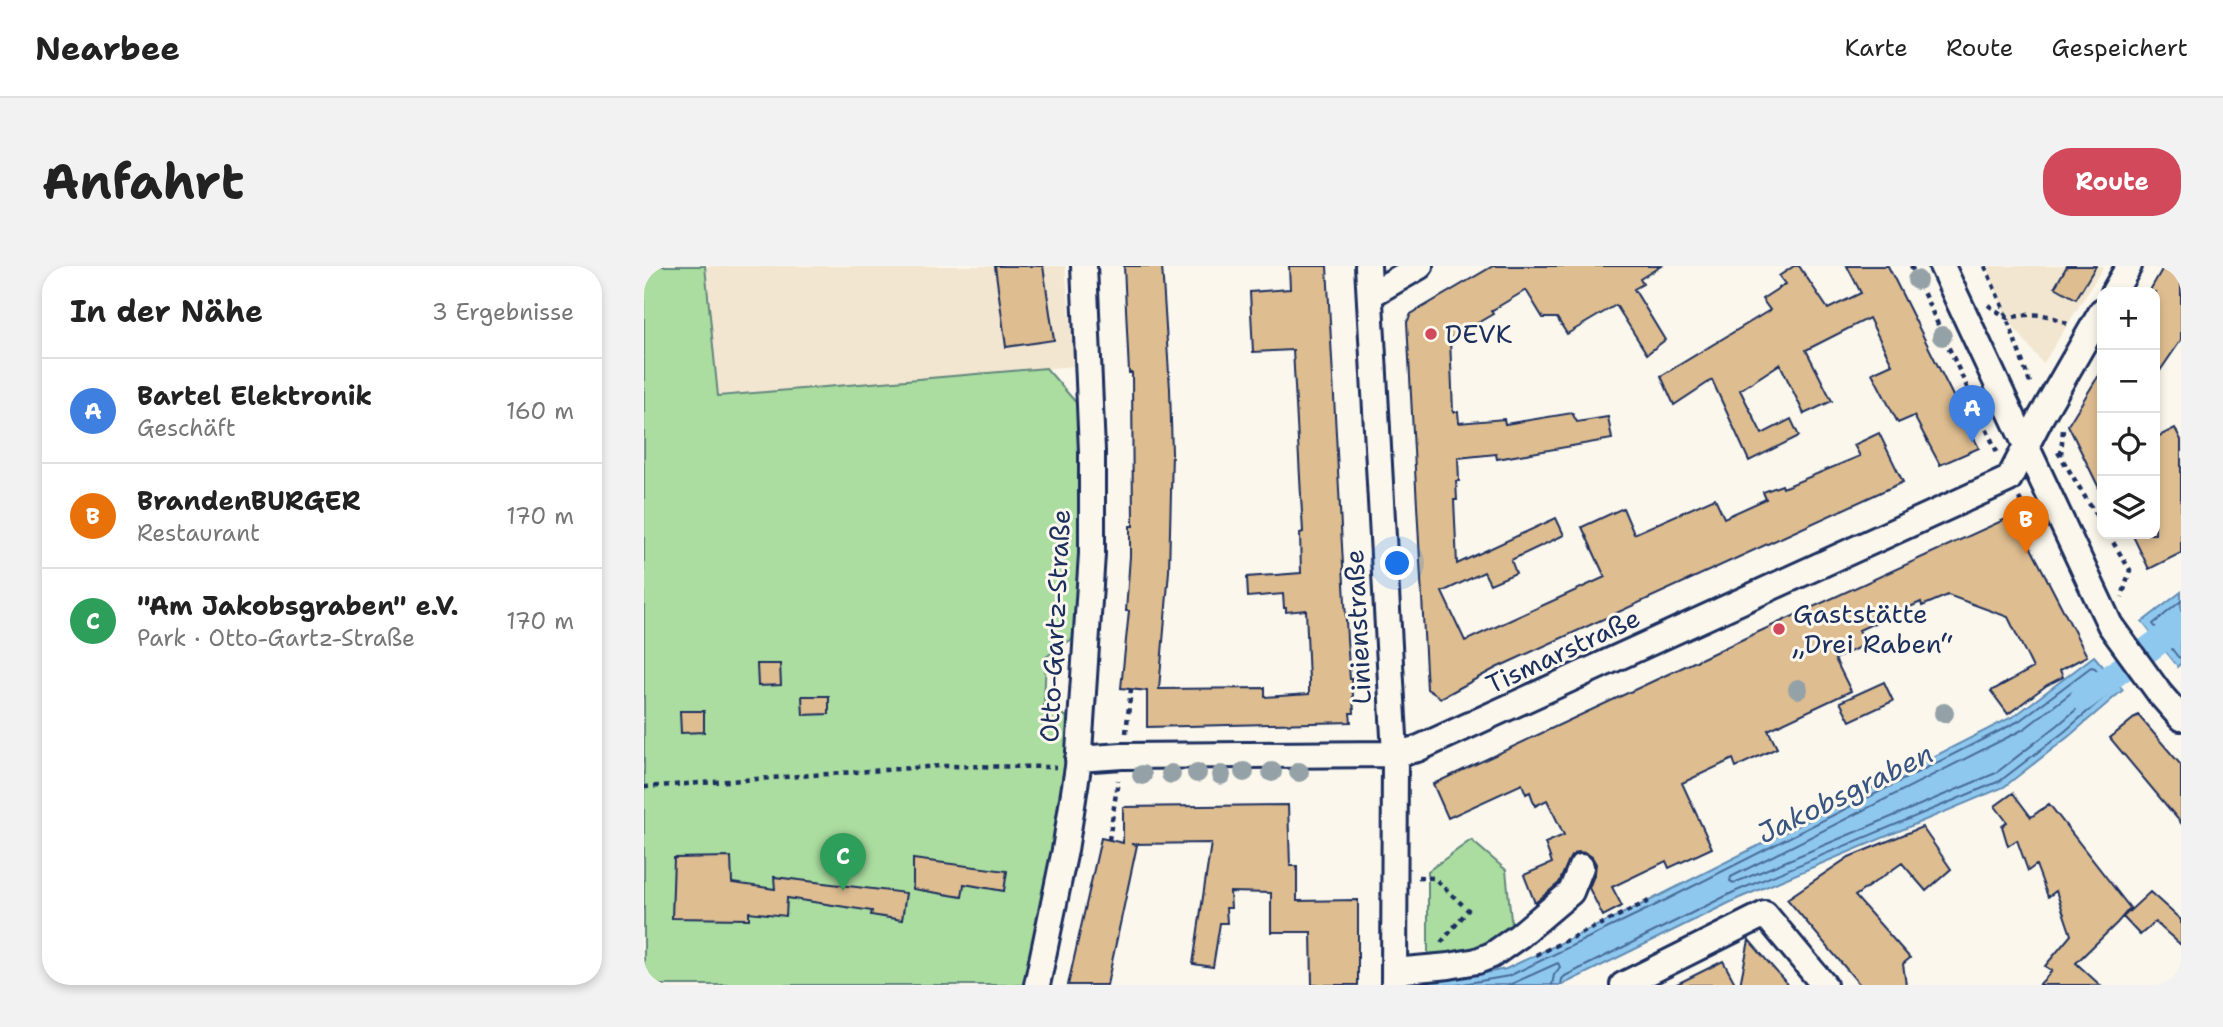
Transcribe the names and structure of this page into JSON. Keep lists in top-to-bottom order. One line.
{"streets":{"street":["Otto-Gartz-Straße","Linienstraße","Tismarstraße"]},"crossings":[["Otto-Gartz-Straße","Tismarstraße"],["Linienstraße","Tismarstraße"]],"water":["Jakobsgraben"],"places":["DEVK","Gaststätte „Drei Raben“"],"page":{"header":"Nearbee","nav":["Karte","Route","Gespeichert"],"buttons":"Route","title":"Anfahrt","heading":["In der Nähe","3 Ergebnisse"],"map_buttons":["+","−"],"list":[{"mark":"A","name":"Bartel Elektronik","note":"Geschäft","value":"160 m"},{"mark":"B","name":"BrandenBURGER","note":"Restaurant","value":"170 m"},{"mark":"C","name":"\"Am Jakobsgraben\" e.V.","note":"Park · Otto-Gartz-Straße","value":"170 m"}],"pins":["A","B","C"]}}
